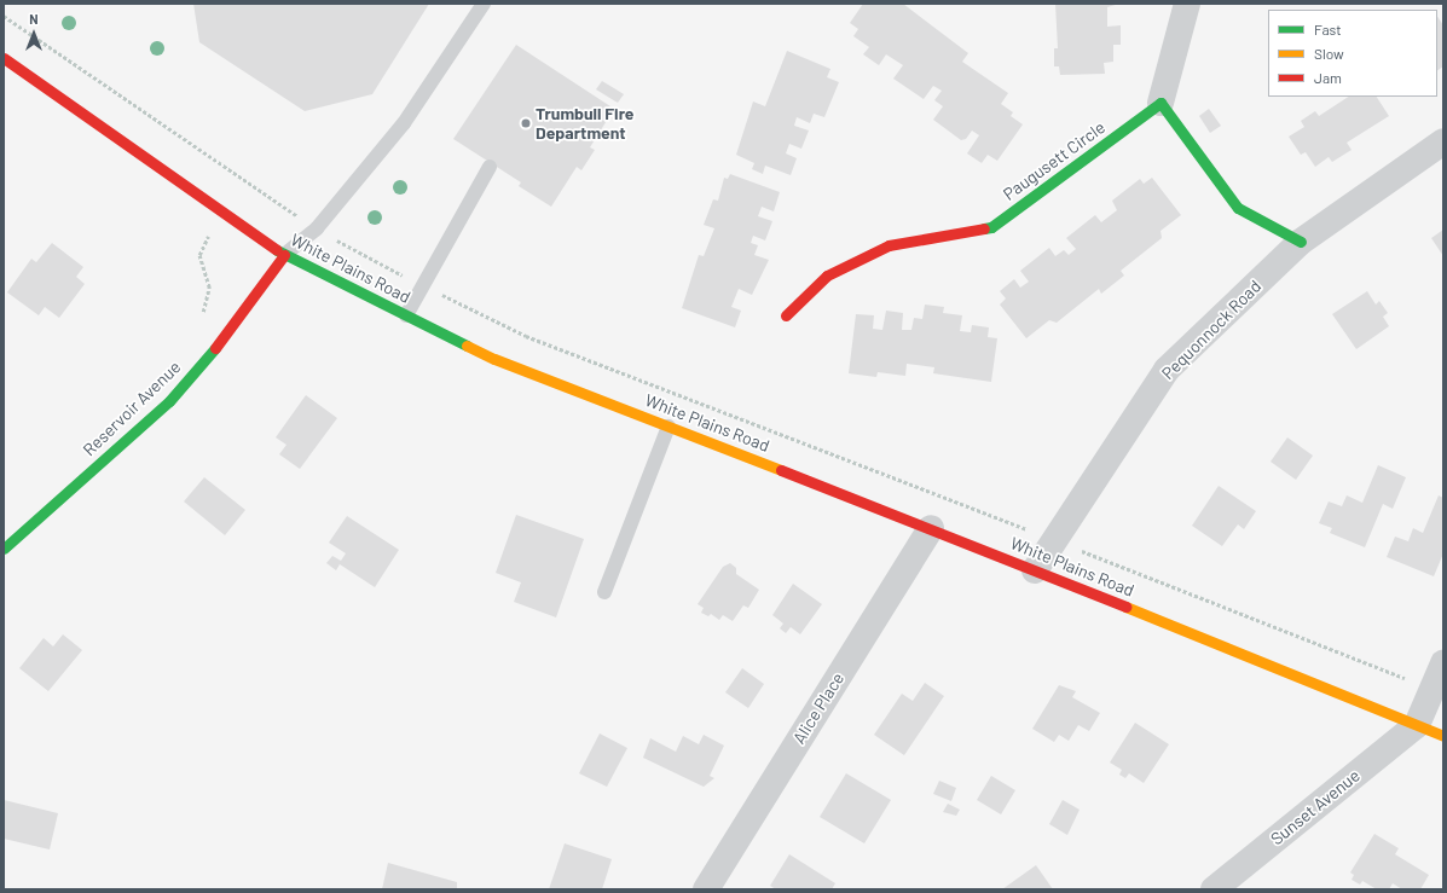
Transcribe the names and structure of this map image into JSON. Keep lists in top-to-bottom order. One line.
{"streets":{"main road":["Paugusett Circle","White Plains Road","Reservoir Avenue"],"street":["Pequonnock Road","Alice Place","Sunset Avenue"]},"crossings":[["White Plains Road","Pequonnock Road"],["White Plains Road","Reservoir Avenue"],["White Plains Road","Alice Place"],["White Plains Road","Sunset Avenue"]],"places":["Trumbull Fire Department"],"legend":["Fast","Slow","Jam"],"north":"top"}
